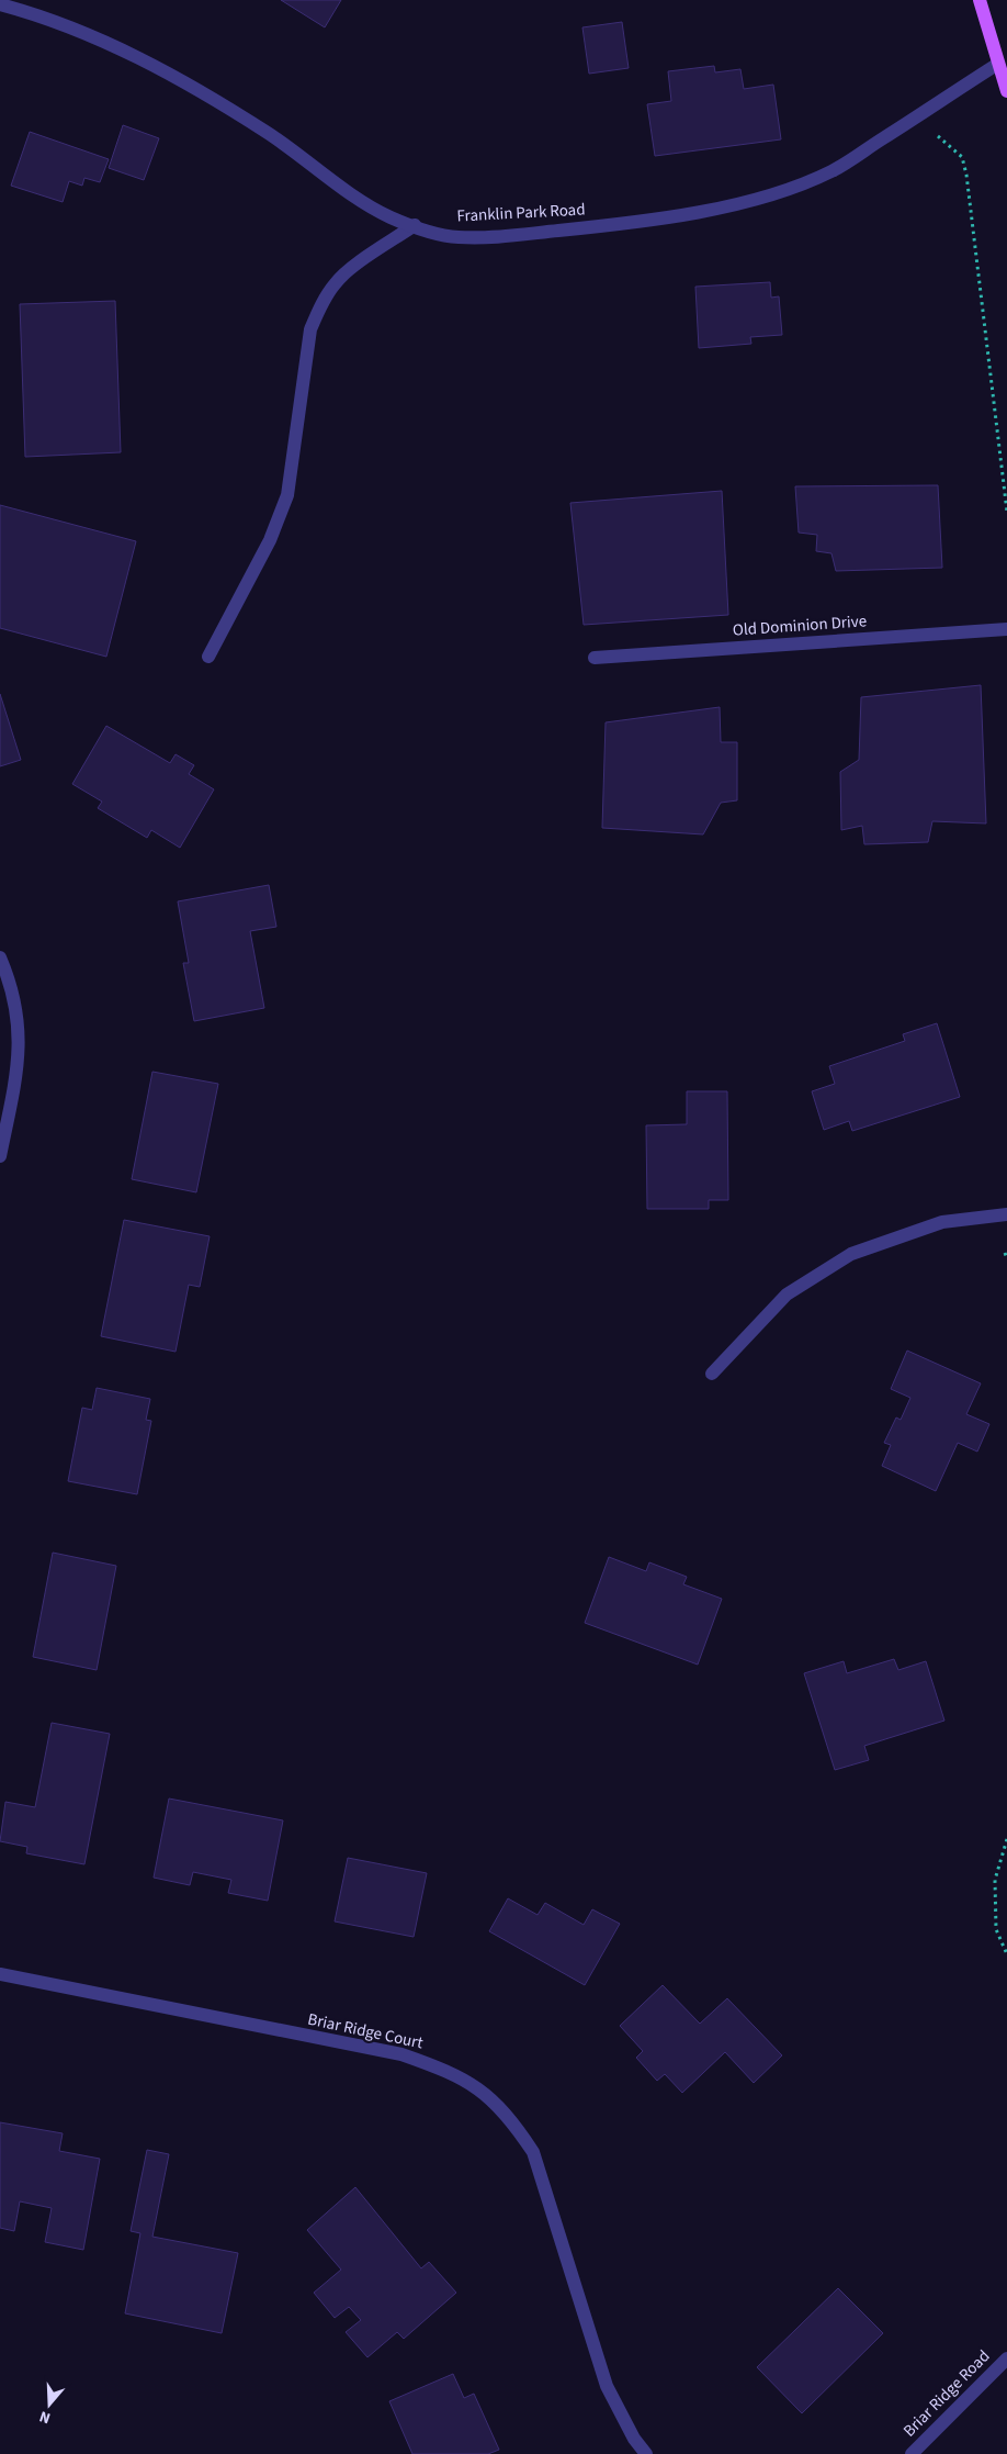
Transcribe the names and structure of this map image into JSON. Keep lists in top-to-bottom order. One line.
{"streets":{"street":["Franklin Park Road","Old Dominion Drive","Briar Ridge Court","Briar Ridge Road"]},"north":"bottom"}
